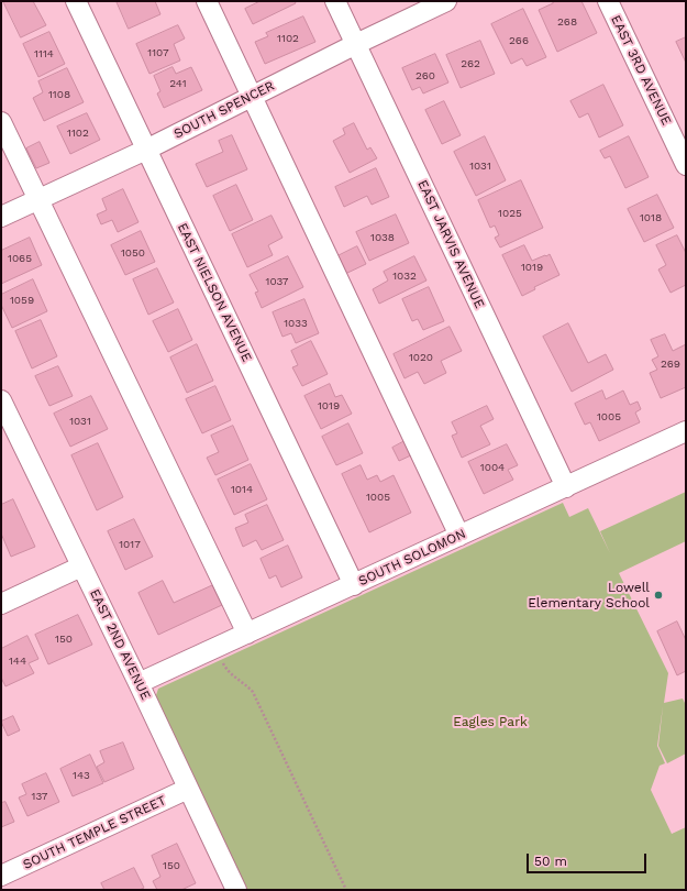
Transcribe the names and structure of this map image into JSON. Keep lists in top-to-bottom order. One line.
{"streets":{"street":["EAST 3RD AVENUE","SOUTH SPENCER","EAST JARVIS AVENUE","EAST NIELSON AVENUE","SOUTH SOLOMON","EAST 2ND AVENUE","SOUTH TEMPLE STREET"]},"crossings":[["SOUTH SPENCER","EAST JARVIS AVENUE"],["SOUTH SPENCER","EAST NIELSON AVENUE"],["EAST JARVIS AVENUE","SOUTH SOLOMON"],["EAST NIELSON AVENUE","SOUTH SOLOMON"],["SOUTH SOLOMON","EAST 2ND AVENUE"],["EAST 2ND AVENUE","SOUTH TEMPLE STREET"]],"parks":["Eagles Park"],"places":["Lowell Elementary School"],"house_numbers":["268","1102","266","1107","1114","262","260","241","1108","1102","1031","1025","1018","1038","1050","1065","1019","1032","1037","1059","1033","1020","269","1019","1005","1031","1004","1014","1005","1017","150","144","143","137","150"],"scale_bar":"50 m"}
